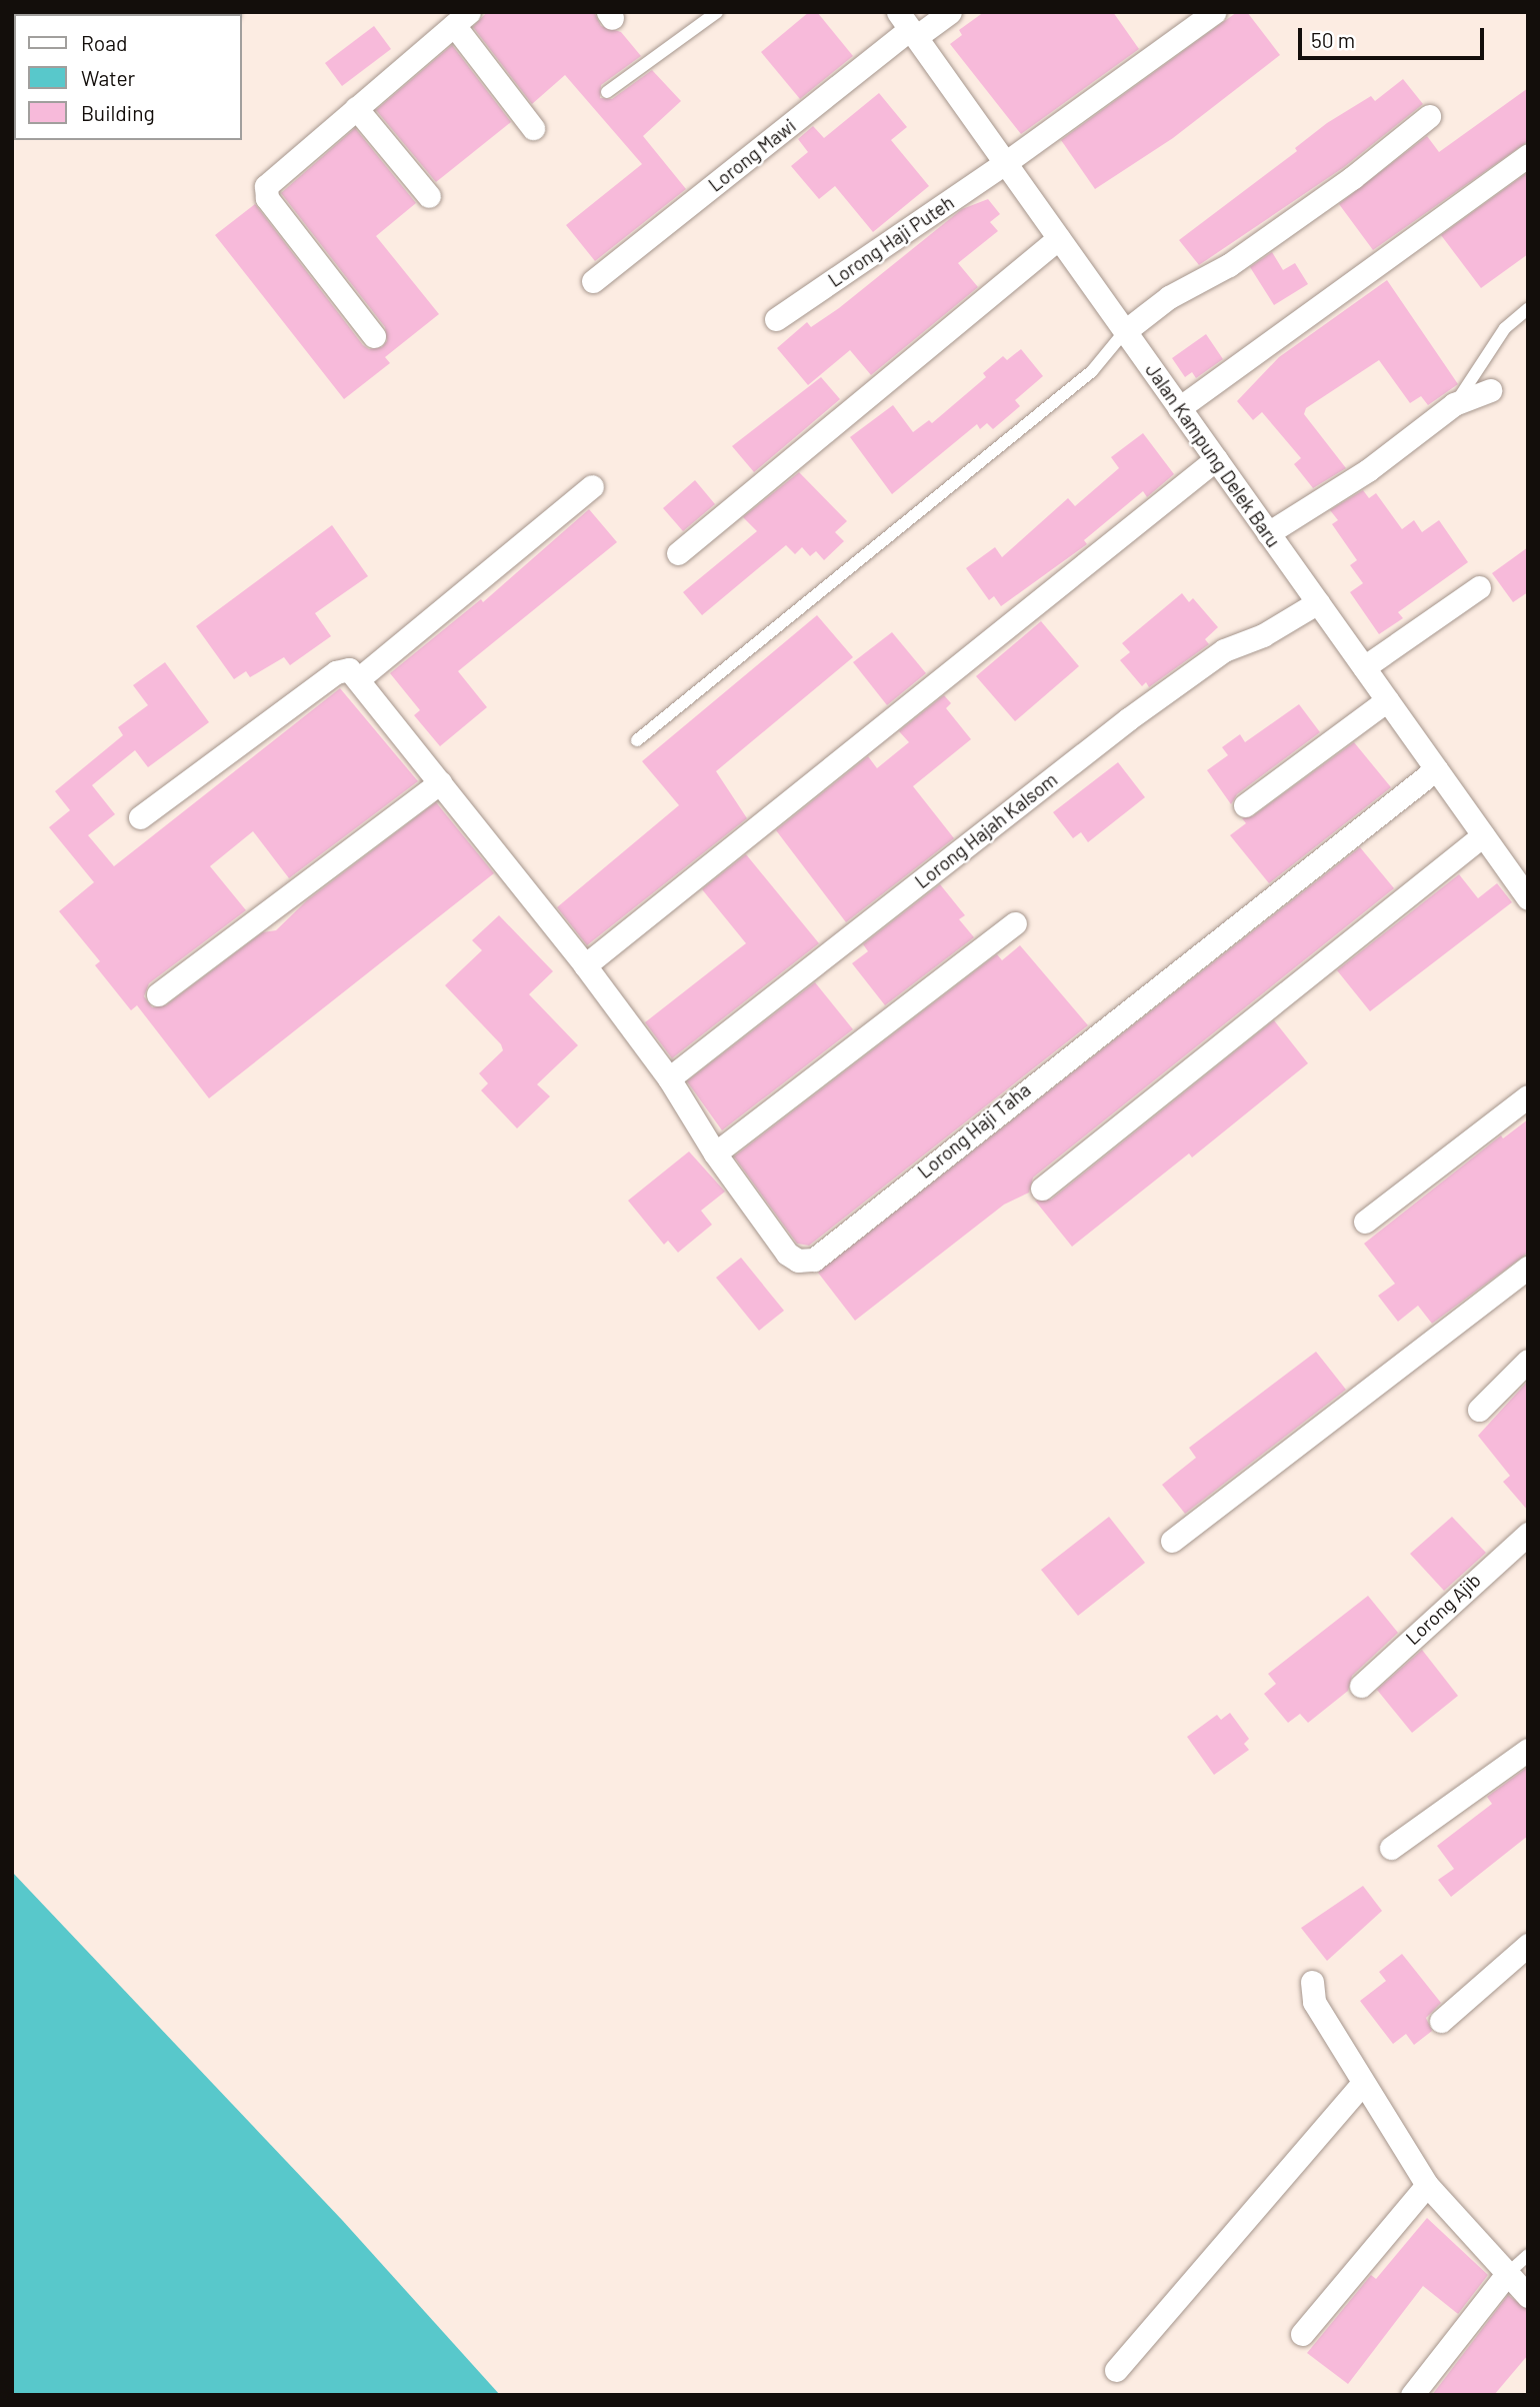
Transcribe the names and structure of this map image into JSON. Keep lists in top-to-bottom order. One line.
{"streets":{"street":["Lorong Mawi","Lorong Haji Puteh","Jalan Kampung Delek Baru","Lorong Hajah Kalsom","Lorong Haji Taha","Lorong Ajib"]},"crossings":[["Lorong Mawi","Jalan Kampung Delek Baru"],["Lorong Haji Puteh","Jalan Kampung Delek Baru"],["Jalan Kampung Delek Baru","Lorong Hajah Kalsom"],["Jalan Kampung Delek Baru","Lorong Haji Taha"],["Lorong Hajah Kalsom","Lorong Haji Taha"]],"legend":["Road","Water","Building"],"scale_bar":"50 m"}
